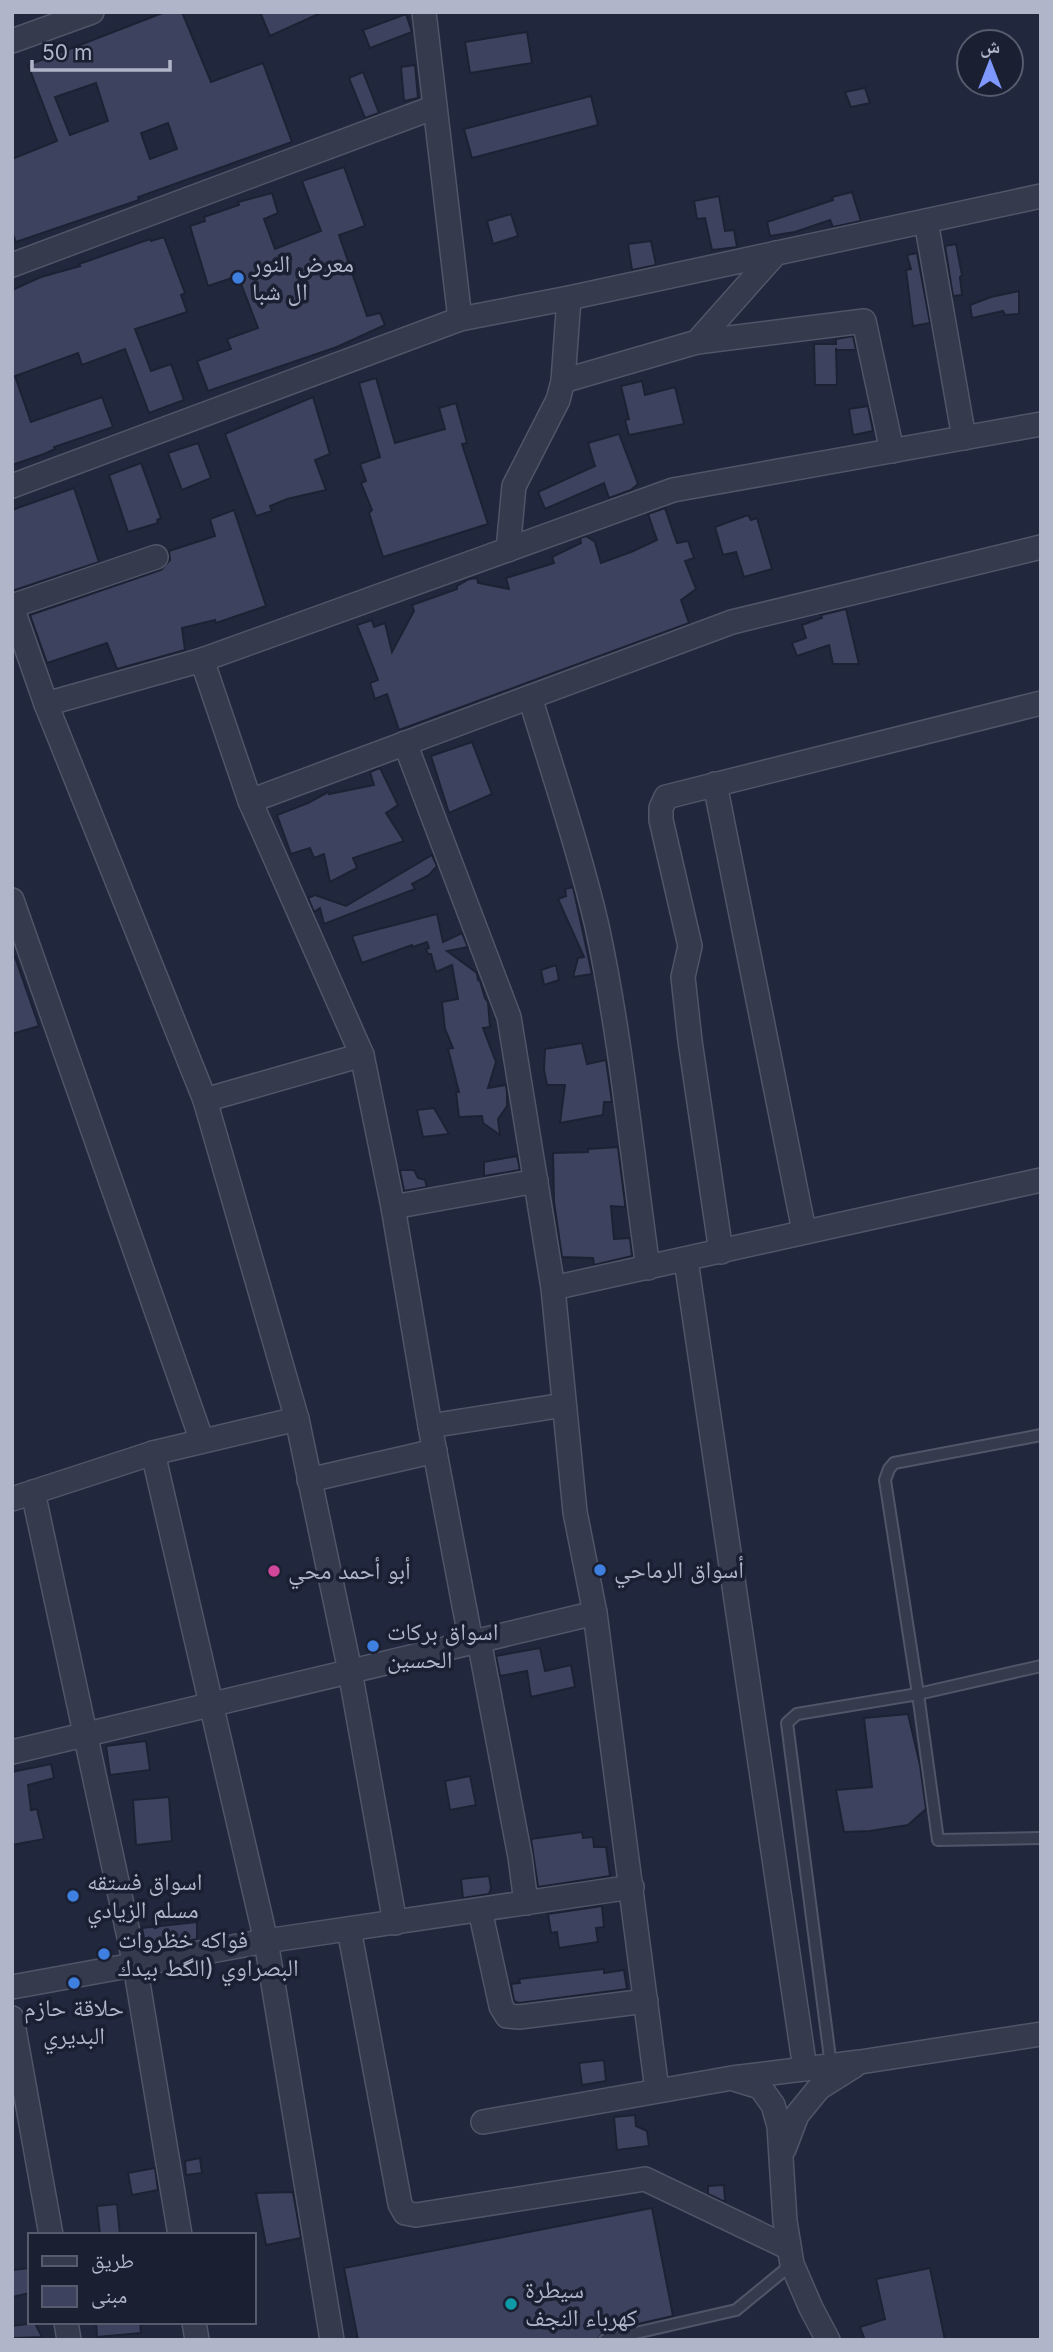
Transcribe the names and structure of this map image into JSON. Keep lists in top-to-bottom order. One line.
{"places":["معرض النور ال شبا","أسواق الرماحي","أبو أحمد محي","اسواق بركات الحسين","اسواق فستقه مسلم الزيادي","فواكه خظروات البصراوي (الگط بيدك","حلاقة حازم البديري","سيطرة كهرباء النجف"],"legend":["طريق","مبنى"],"scale_bar":"50 m","north":"top"}
